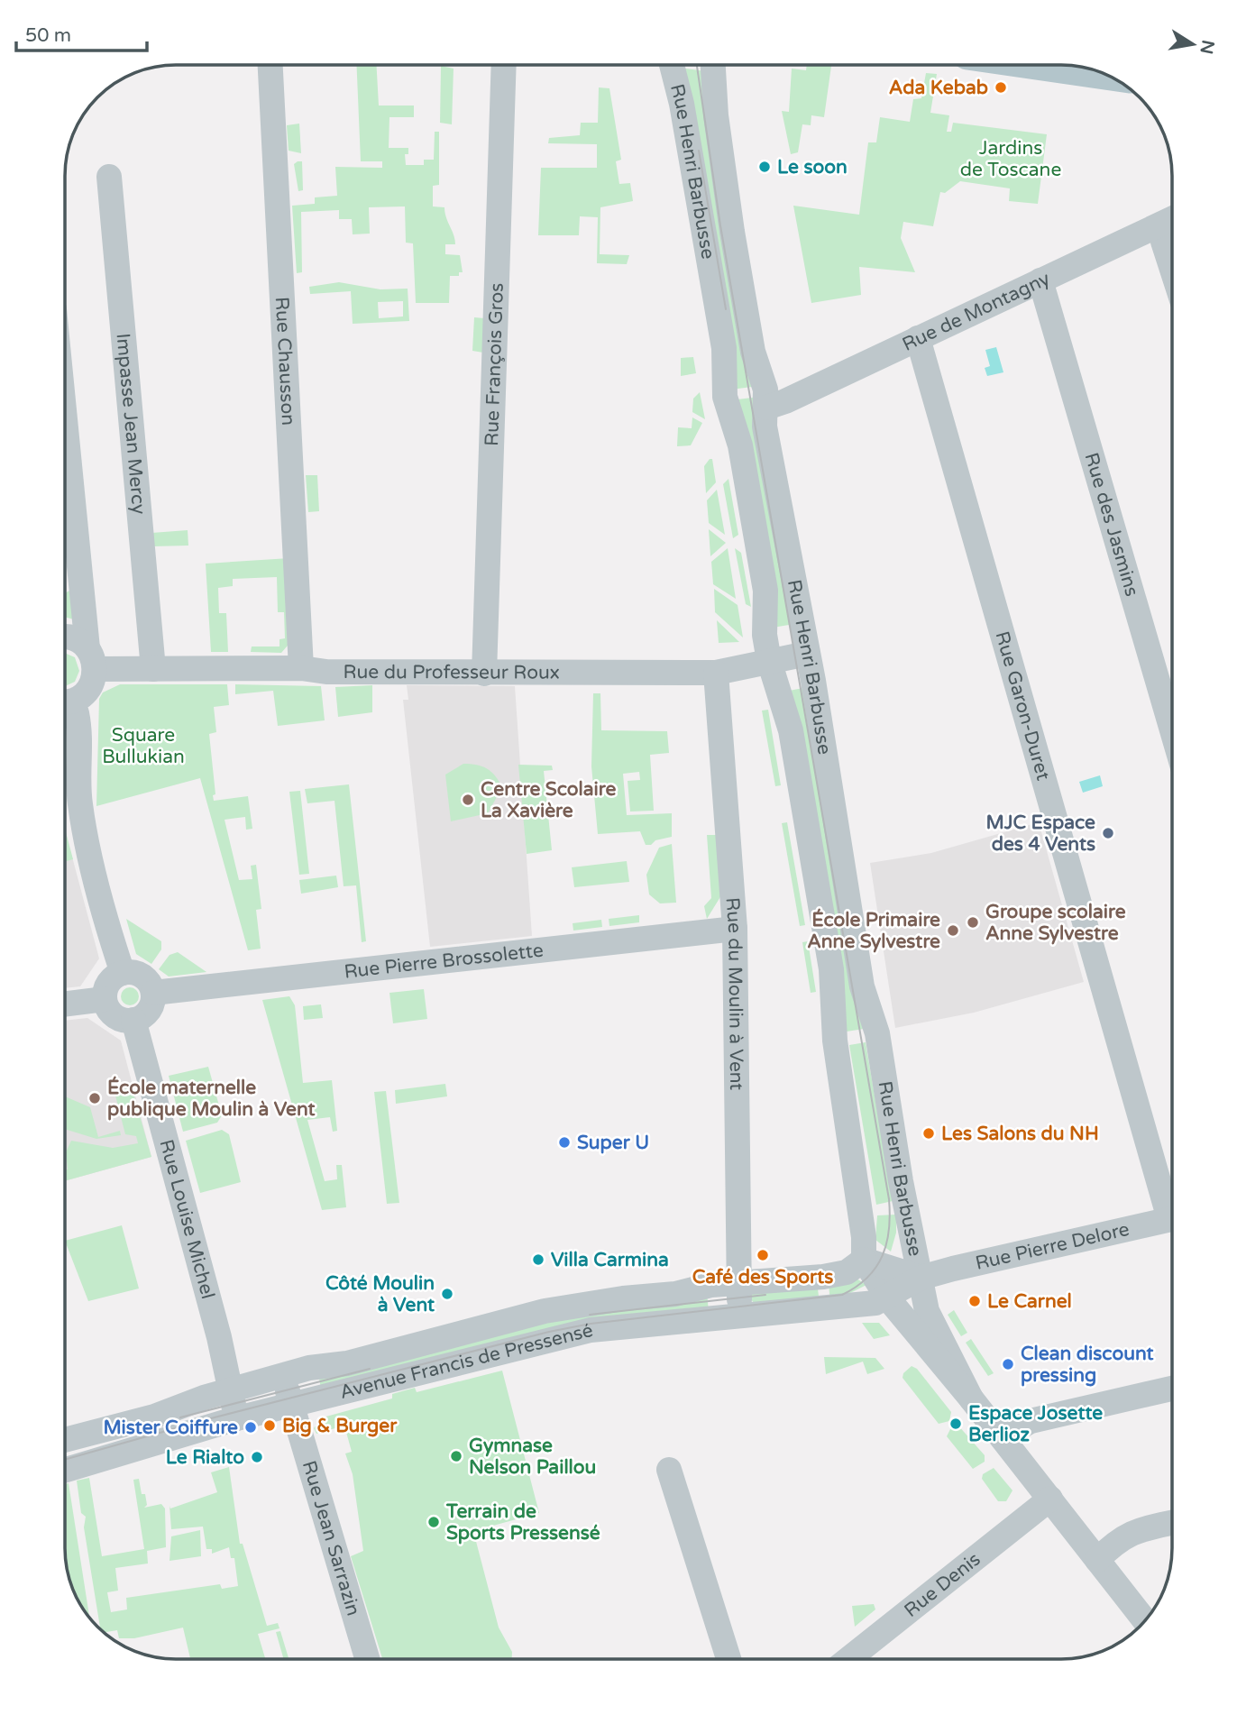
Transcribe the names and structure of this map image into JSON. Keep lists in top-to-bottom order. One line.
{"streets":{"street":["Rue Henri Barbusse","Rue de Montagny","Rue Chausson","Rue François Gros","Impasse Jean Mercy","Rue des Jasmins","Rue du Professeur Roux","Rue Garon-Duret","Rue Pierre Brossolette","Rue du Moulin à Vent","Rue Louise Michel","Rue Pierre Delore","Avenue Francis de Pressensé","Rue Jean Sarrazin","Rue Denis"]},"crossings":[["Rue Henri Barbusse","Rue de Montagny"],["Rue Henri Barbusse","Rue du Professeur Roux"],["Rue Henri Barbusse","Rue Pierre Delore"],["Rue Henri Barbusse","Avenue Francis de Pressensé"],["Rue de Montagny","Rue des Jasmins"],["Rue de Montagny","Rue Garon-Duret"],["Rue Chausson","Rue du Professeur Roux"],["Rue François Gros","Rue du Professeur Roux"],["Impasse Jean Mercy","Rue du Professeur Roux"],["Rue du Professeur Roux","Rue du Moulin à Vent"],["Rue Pierre Brossolette","Rue du Moulin à Vent"],["Rue Pierre Brossolette","Rue Louise Michel"],["Rue du Moulin à Vent","Avenue Francis de Pressensé"],["Rue Louise Michel","Avenue Francis de Pressensé"],["Rue Pierre Delore","Avenue Francis de Pressensé"],["Avenue Francis de Pressensé","Rue Jean Sarrazin"]],"parks":["Jardins de Toscane","Square Bullukian"],"places":["Ada Kebab","Le soon","Centre Scolaire La Xavière","MJC Espace des 4 Vents","Groupe scolaire Anne Sylvestre","École Primaire Anne Sylvestre","École maternelle publique Moulin à Vent","Les Salons du NH","Super U","Café des Sports","Villa Carmina","Côté Moulin à Vent","Le Carnel","Clean discount pressing","Espace Josette Berlioz","Big & Burger","Mister Coiffure","Gymnase Nelson Paillou","Le Rialto","Terrain de Sports Pressensé"],"scale_bar":"50 m","north":"right"}
